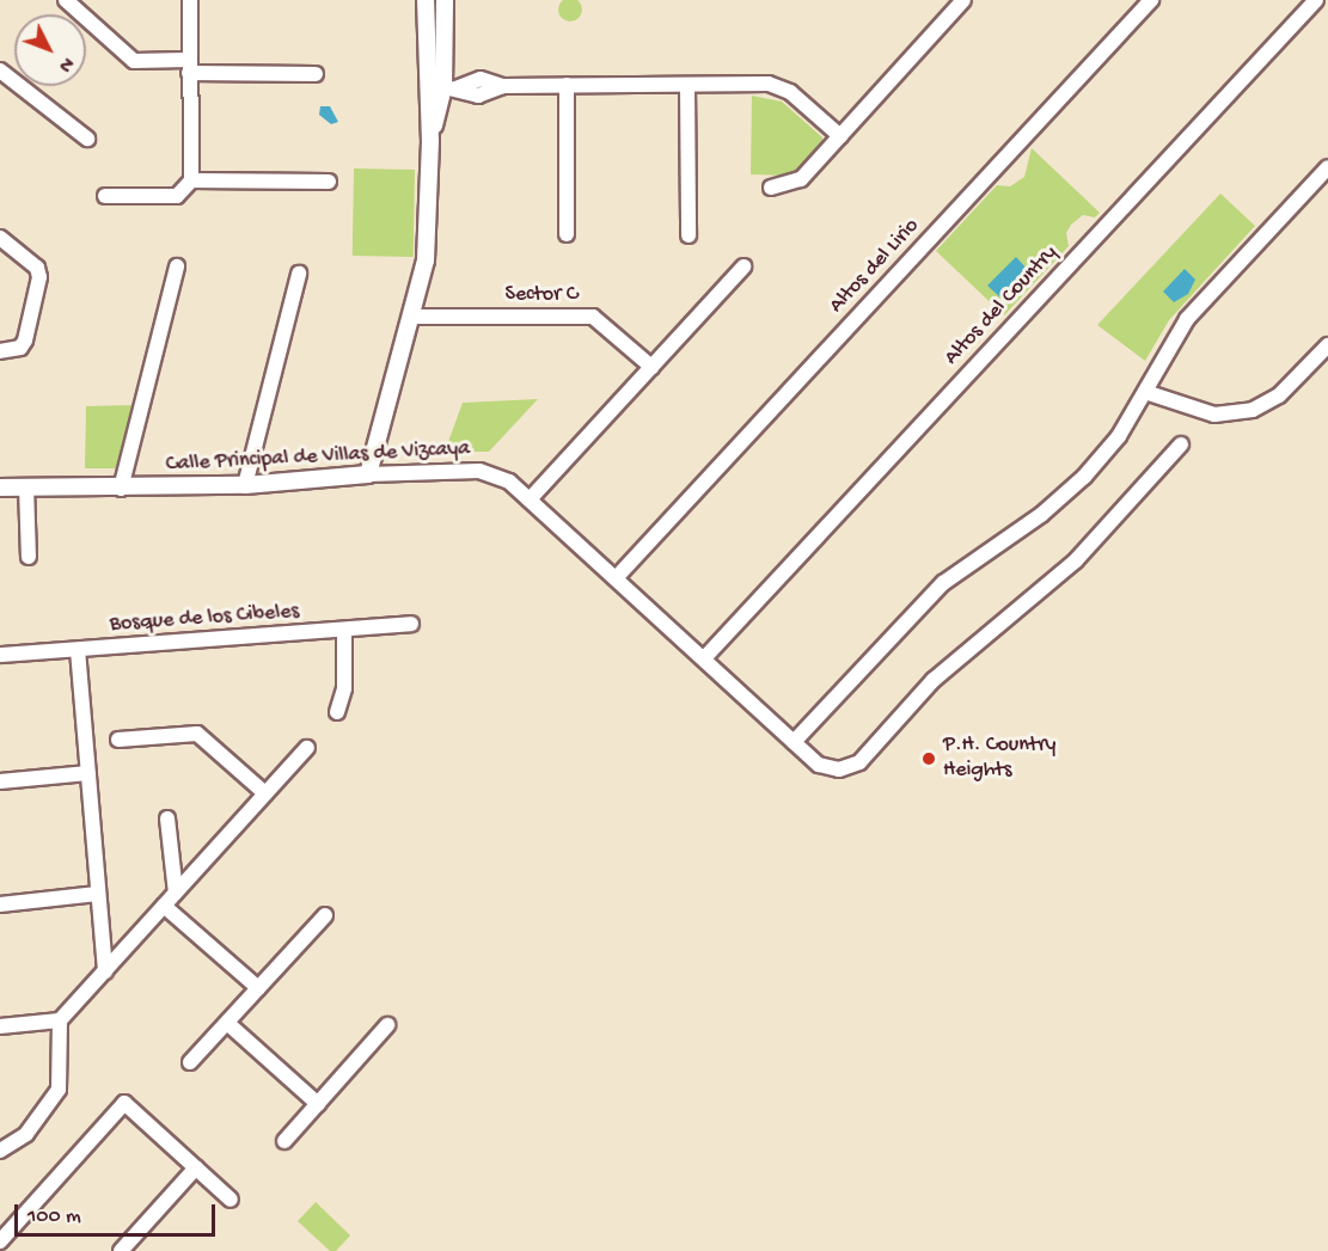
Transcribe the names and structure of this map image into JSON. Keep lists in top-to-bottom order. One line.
{"streets":{"street":["Altos del Lirio","Sector C","Altos del Country","Calle Principal de Villas de Vizcaya","Bosque de los Cibeles"]},"crossings":[["Altos del Lirio","Calle Principal de Villas de Vizcaya"],["Altos del Country","Calle Principal de Villas de Vizcaya"]],"places":["P.H. Country Heights"],"scale_bar":"100 m","north":"bottom right"}
